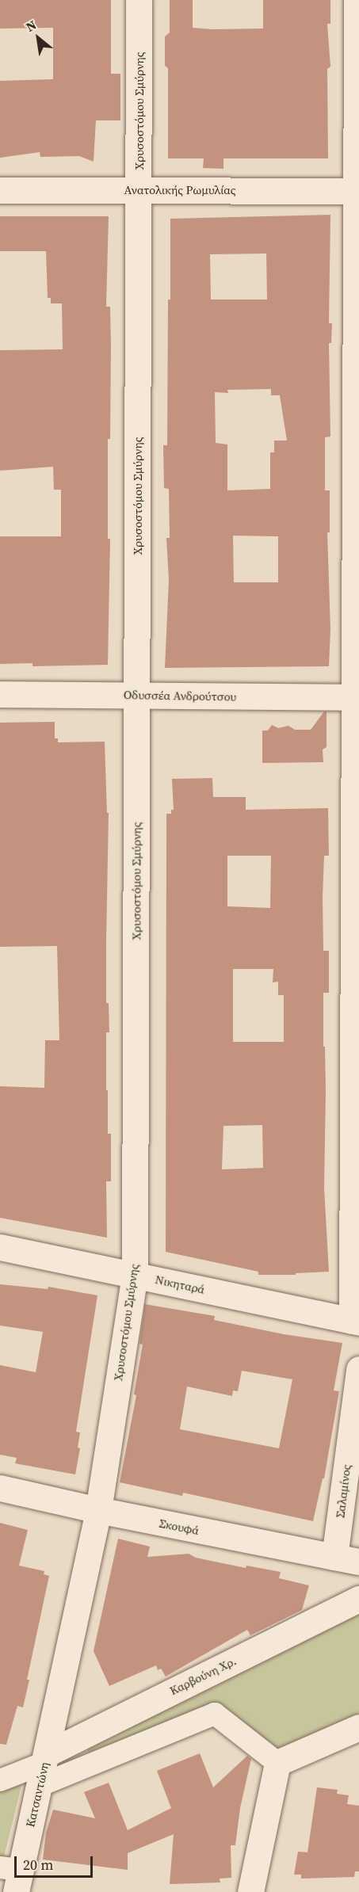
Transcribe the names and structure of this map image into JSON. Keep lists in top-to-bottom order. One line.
{"streets":{"street":["Χρυσοστόμου Σμύρνης","Ανατολικής Ρωμυλίας","Οδυσσέα Ανδρούτσου","Νικηταρά","Σαλαμίνος","Σκουφά","Καρβούνη Χρ.","Κατσαντώνη"]},"crossings":[["Χρυσοστόμου Σμύρνης","Ανατολικής Ρωμυλίας"],["Χρυσοστόμου Σμύρνης","Οδυσσέα Ανδρούτσου"],["Χρυσοστόμου Σμύρνης","Νικηταρά"],["Χρυσοστόμου Σμύρνης","Σκουφά"],["Χρυσοστόμου Σμύρνης","Καρβούνη Χρ."],["Χρυσοστόμου Σμύρνης","Κατσαντώνη"],["Σαλαμίνος","Σκουφά"],["Καρβούνη Χρ.","Κατσαντώνη"]],"scale_bar":"20 m","north":"top left"}
